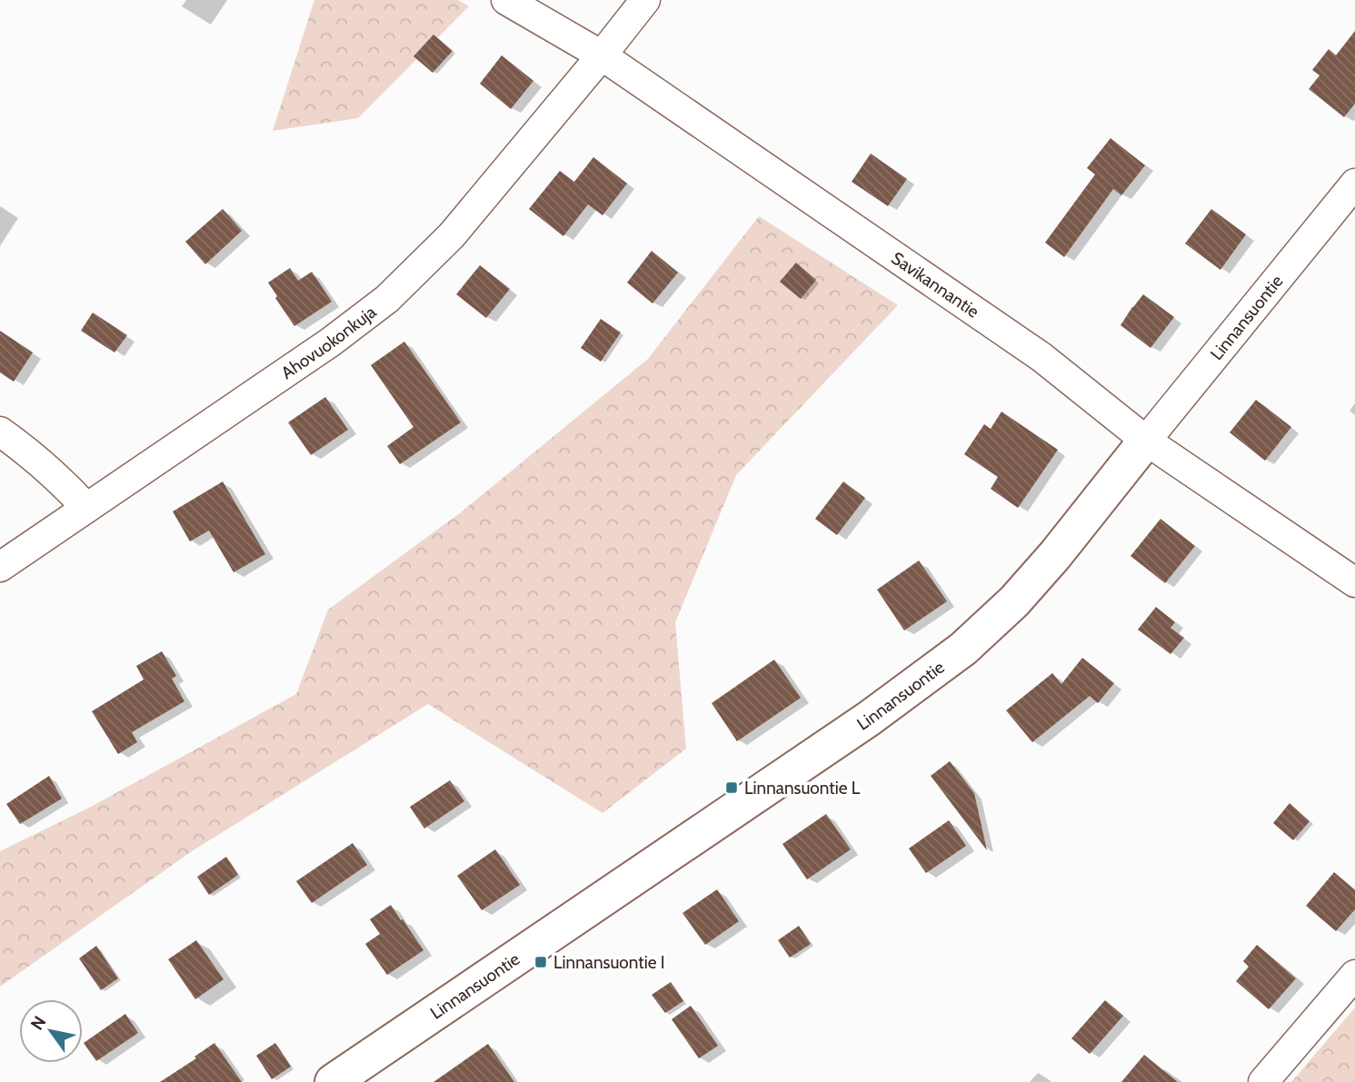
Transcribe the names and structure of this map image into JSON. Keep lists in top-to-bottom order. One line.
{"streets":{"street":["Savikannantie","Linnansuontie","Ahovuokonkuja"]},"crossings":[["Savikannantie","Linnansuontie"],["Savikannantie","Ahovuokonkuja"]],"places":{"transit":["Linnansuontie L","Linnansuontie I"]},"north":"top left"}
